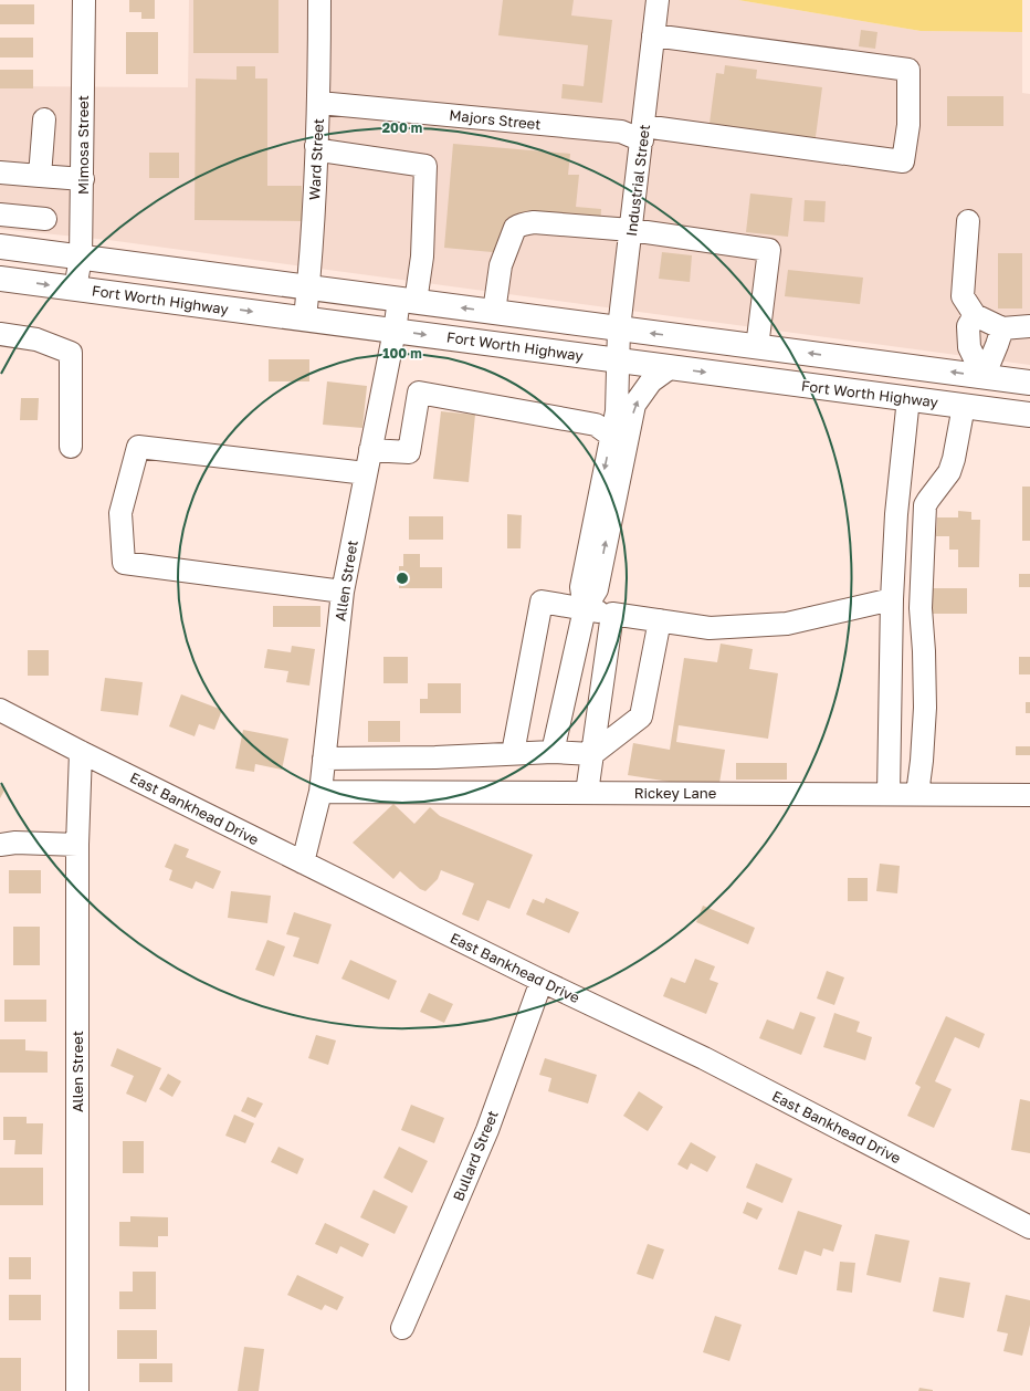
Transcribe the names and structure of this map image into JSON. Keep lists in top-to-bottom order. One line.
{"streets":{"main road":["Fort Worth Highway"],"street":["Majors Street","Mimosa Street","Ward Street","Industrial Street","Allen Street","Rickey Lane","East Bankhead Drive","Bullard Street"]},"crossings":[["Majors Street","Ward Street"],["Majors Street","Industrial Street"],["Mimosa Street","Fort Worth Highway"],["Ward Street","Fort Worth Highway"],["Ward Street","Allen Street"],["Industrial Street","Fort Worth Highway"],["Fort Worth Highway","Allen Street"],["Allen Street","Rickey Lane"],["Allen Street","East Bankhead Drive"],["East Bankhead Drive","Bullard Street"]],"rings":["200 m","100 m"]}
